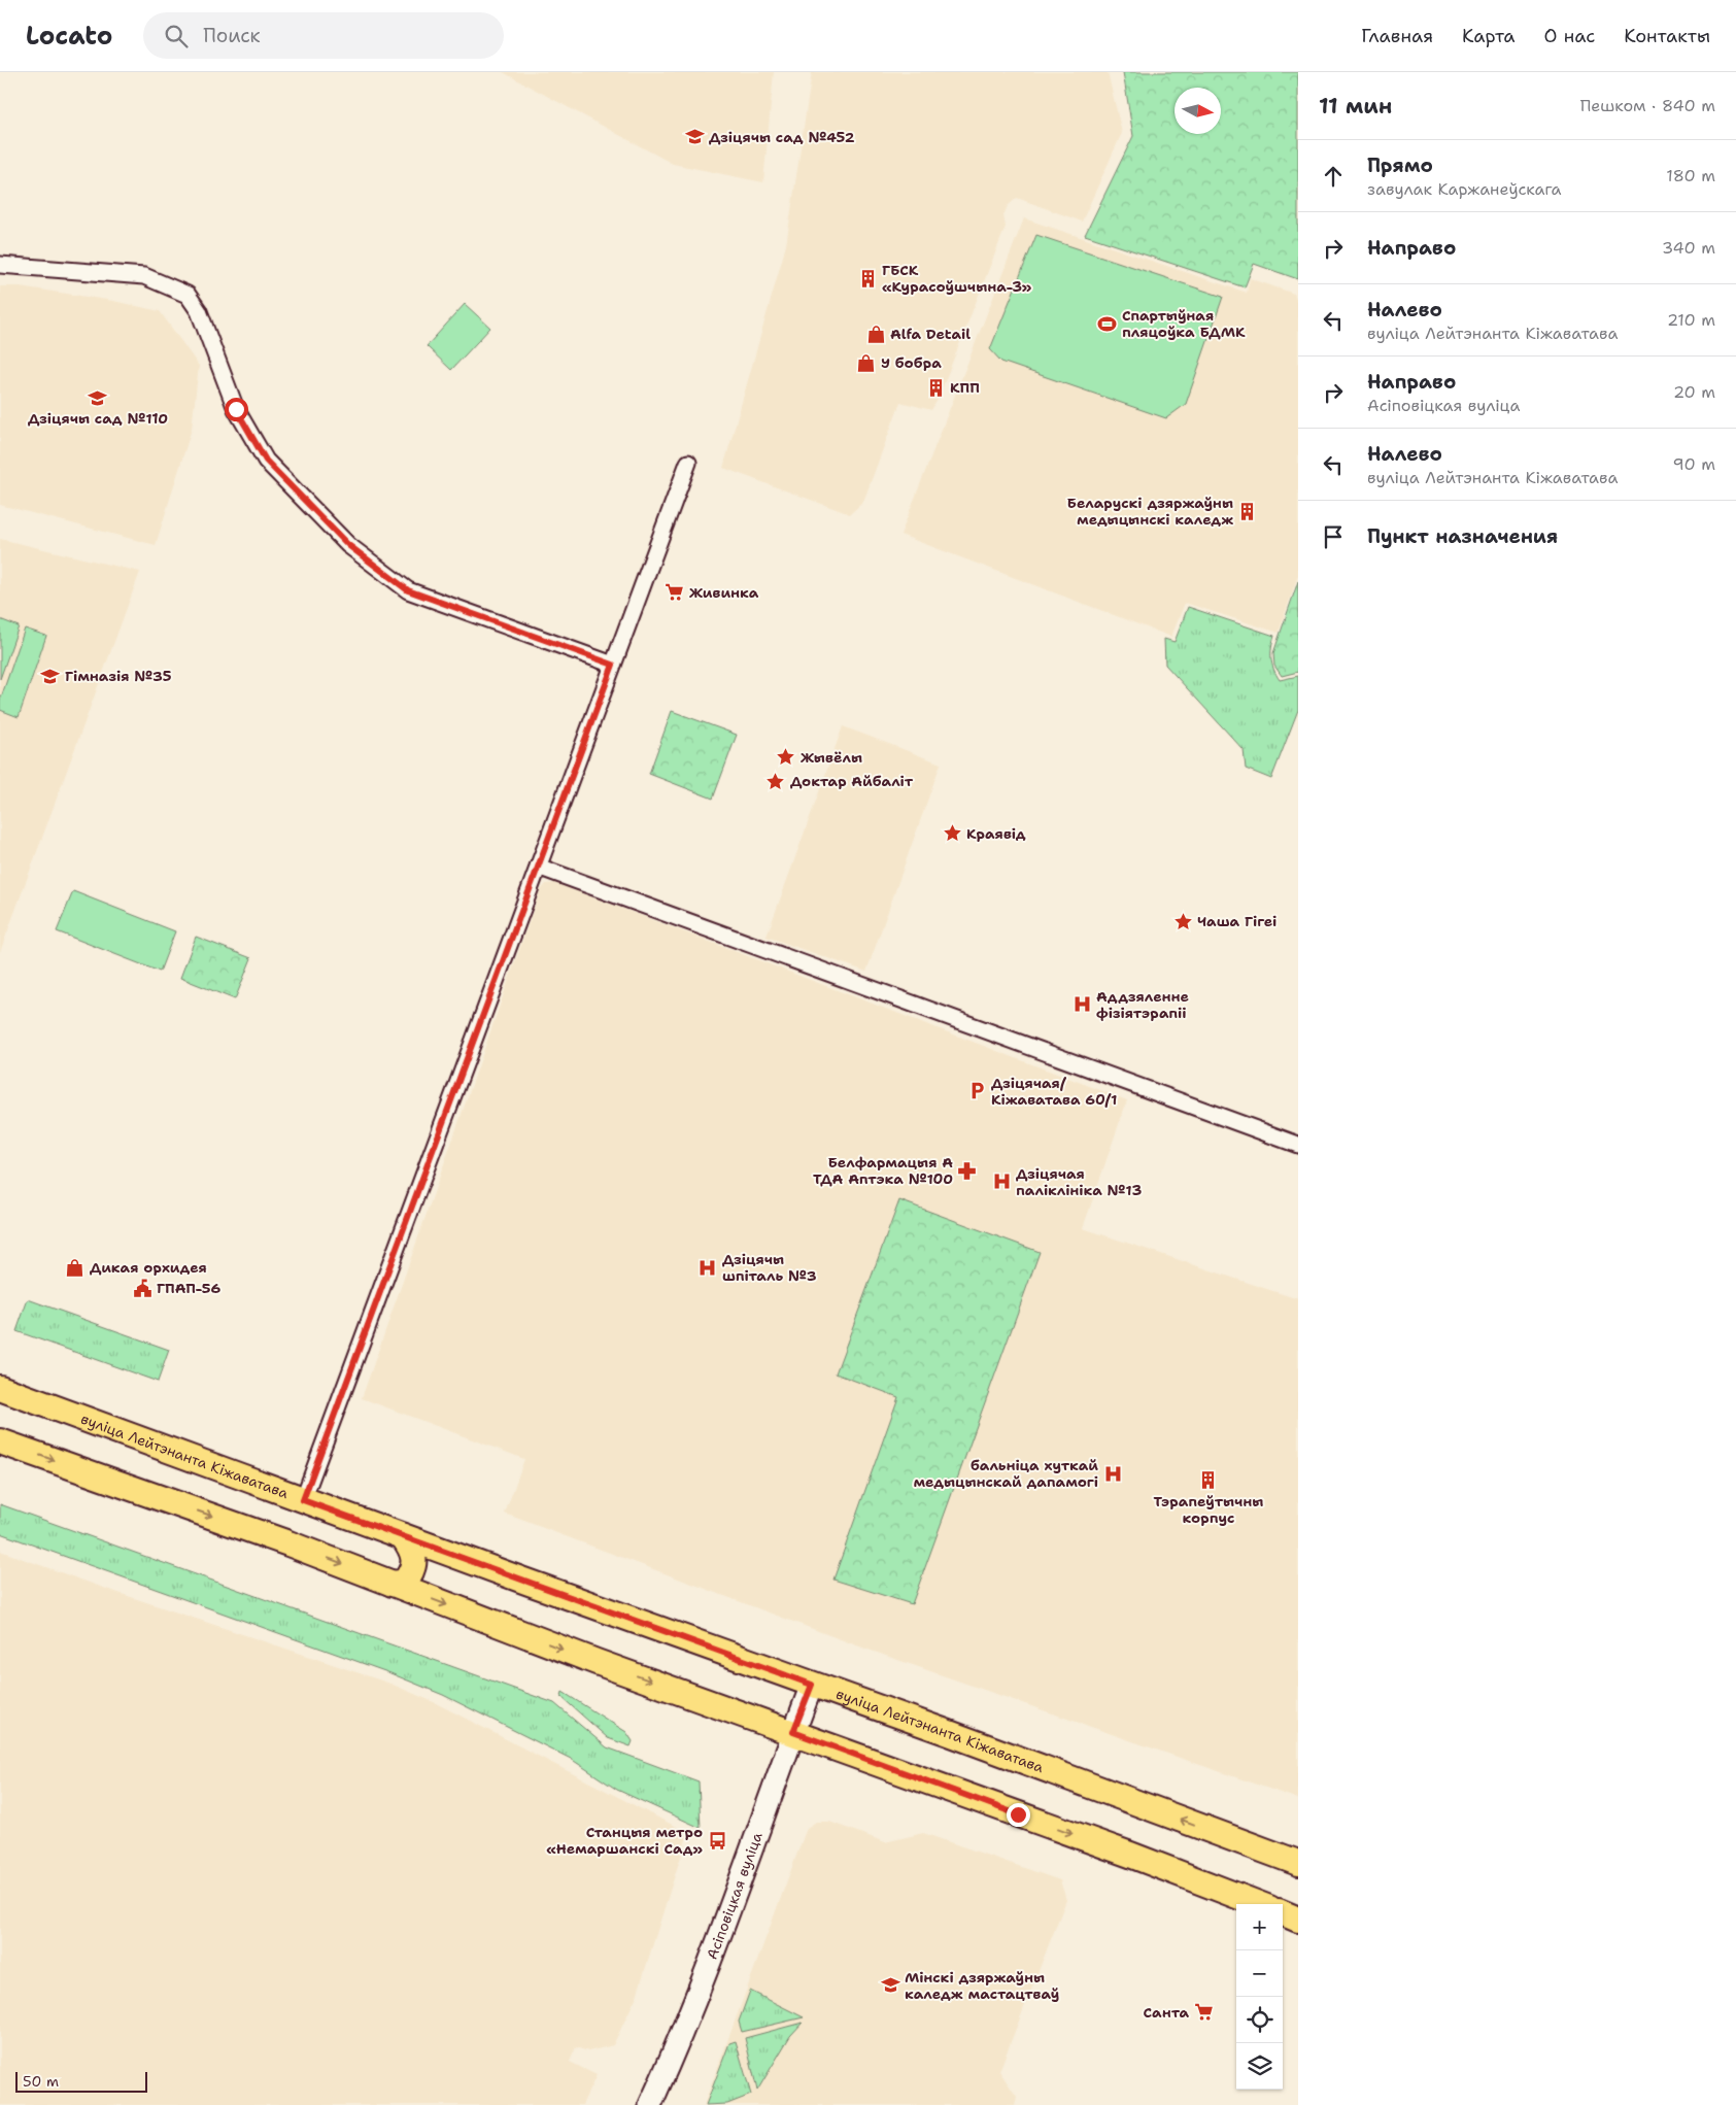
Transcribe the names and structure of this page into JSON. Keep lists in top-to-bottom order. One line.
{"streets":{"main road":["вуліца Лейтэнанта Кіжаватава","Асіповіцкая вуліца"]},"crossings":[["вуліца Лейтэнанта Кіжаватава","Асіповіцкая вуліца"]],"places":{"school or university":["Дзіцячы сад №452","Дзіцячы сад №110","Гімназія №35","Мінскі дзяржаўны каледж мастацтваў"],"building":["ГБСК «Курасоўшчына-3»","КПП","Беларускі дзяржаўны медыцынскі каледж","Тэрапеўтычны корпус"],"sports":["Спартыўная пляцоўка БДМК"],"shop":["Alfa Detail","У бобра","Дикая орхидея"],"supermarket":["Живинка","Санта"],"place":["Жывёлы","Доктар Айбаліт","Краявід","Чаша Гігеі"],"hospital":["Аддзяленне фізіятэрапіі","Дзіцячая паліклініка №13","Дзіцячы шпіталь №3","бальніца хуткай медыцынскай дапамогі"],"parking":["Дзіцячая/ Кіжаватава 60/1"],"pharmacy":["Белфармацыя А ТДА Аптэка №100"],"public building":["ГПАП-56"],"bus stop":["Станцыя метро «Немаршанскі Сад»"]},"scale_bar":"50 m","north":"right","page":{"header":"Locato","search":"Поиск","nav":["Главная","Карта","О нас","Контакты"],"heading":["11 мин","Пешком · 840 m"],"list":[["Прямо","завулак Каржанеўскага","180 m"],["Направо","340 m"],["Налево","вуліца Лейтэнанта Кіжаватава","210 m"],["Направо","Асіповіцкая вуліца","20 m"],["Налево","вуліца Лейтэнанта Кіжаватава","90 m"],"Пункт назначения"],"map_buttons":["+","−"],"scale":"50 m"}}
